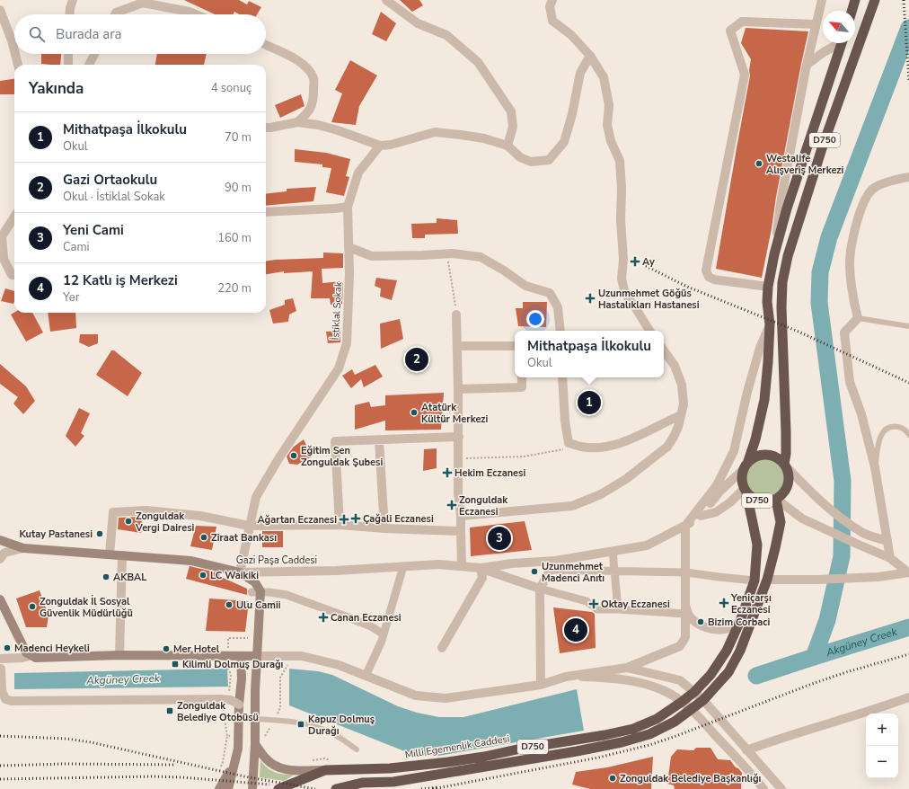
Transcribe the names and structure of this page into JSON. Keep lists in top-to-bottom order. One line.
{"streets":{"highway":["D750","Milli Egemenlik Caddesi"],"main road":["Gazi Paşa Caddesi"],"street":["İstiklal Sokak"]},"crossings":[["D750","Milli Egemenlik Caddesi"],["İstiklal Sokak","Gazi Paşa Caddesi"]],"water":["Akgüney Creek"],"places":{"other":["Westalife Alışveriş Merkezi","Atatürk Kültür Merkezi","Eğitim Sen Zonguldak Şubesi","Zonguldak Vergi Dairesi","Kutay Pastanesi","Ziraat Bankası","Uzunmehmet Madenci Anıtı","LC Waikiki","AKBAL","Ulu Camii","Zonguldak İl Sosyal Güvenlik Müdürlüğü","Bizim Corbaci","Madenci Heykeli","Mer Hotel","Zonguldak Belediye Başkanlığı"],"health":["Ay","Uzunmehmet Göğüs Hastalıkları Hastanesi","Hekim Eczanesi","Zonguldak Eczanesi","Çağali Eczanesi","Ağartan Eczanesi","Yeniçarşı Eczanesi","Oktay Eczanesi","Canan Eczanesi"],"transit":["Kilimli Dolmuş Durağı","Zonguldak Belediye Otobüsü","Kapuz Dolmuş Durağı"]},"north":"top left","page":{"search":"Burada ara","heading":["Yakında","4 sonuç"],"list":[{"mark":"1","name":"Mithatpaşa İlkokulu","note":"Okul","value":"70 m"},{"mark":"2","name":"Gazi Ortaokulu","note":"Okul · İstiklal Sokak","value":"90 m"},{"mark":"3","name":"Yeni Cami","note":"Cami","value":"160 m"},{"mark":"4","name":"12 Katlı iş Merkezi","note":"Yer","value":"220 m"}],"popup":["Mithatpaşa İlkokulu","Okul"],"pins":["2","1","3","4"],"map_buttons":["+","−"]}}
